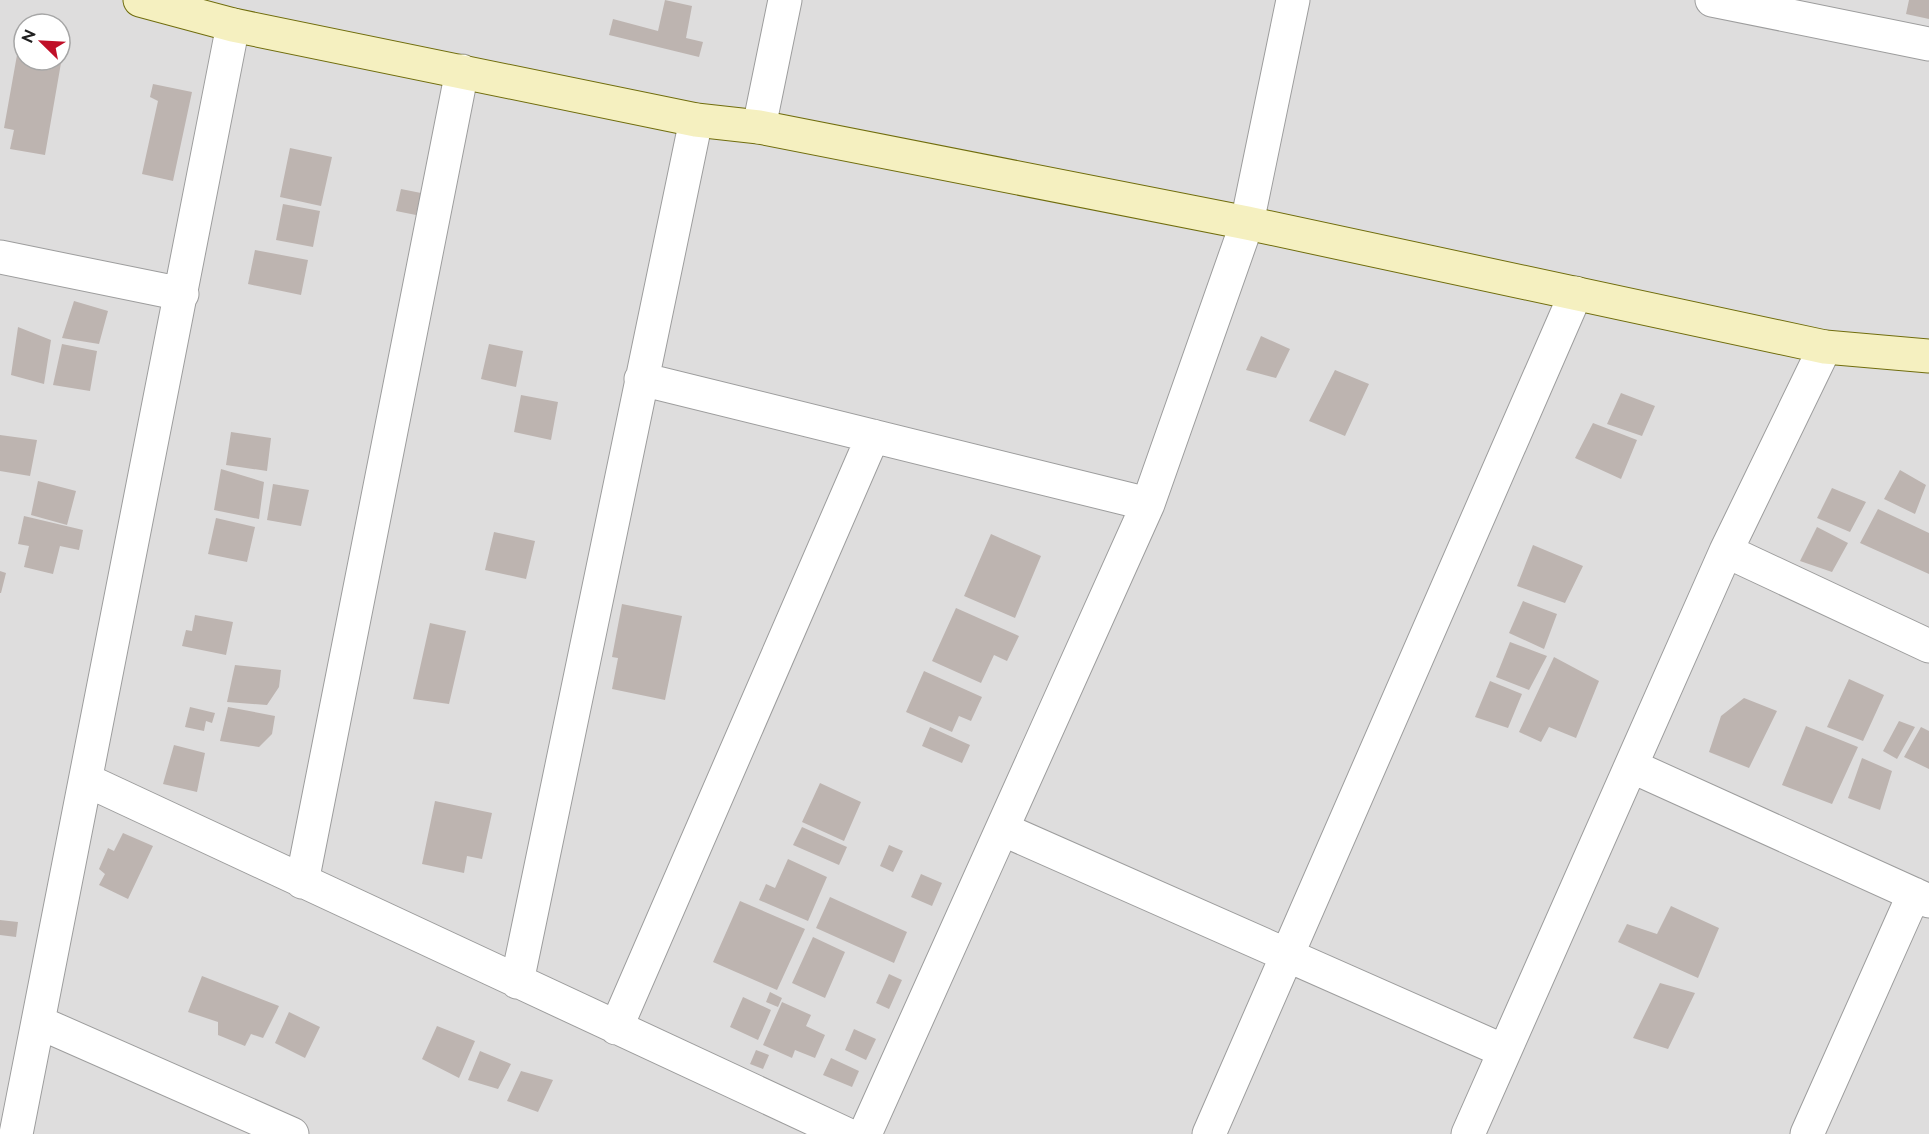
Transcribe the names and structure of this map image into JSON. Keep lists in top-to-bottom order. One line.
{"north":"top left"}
